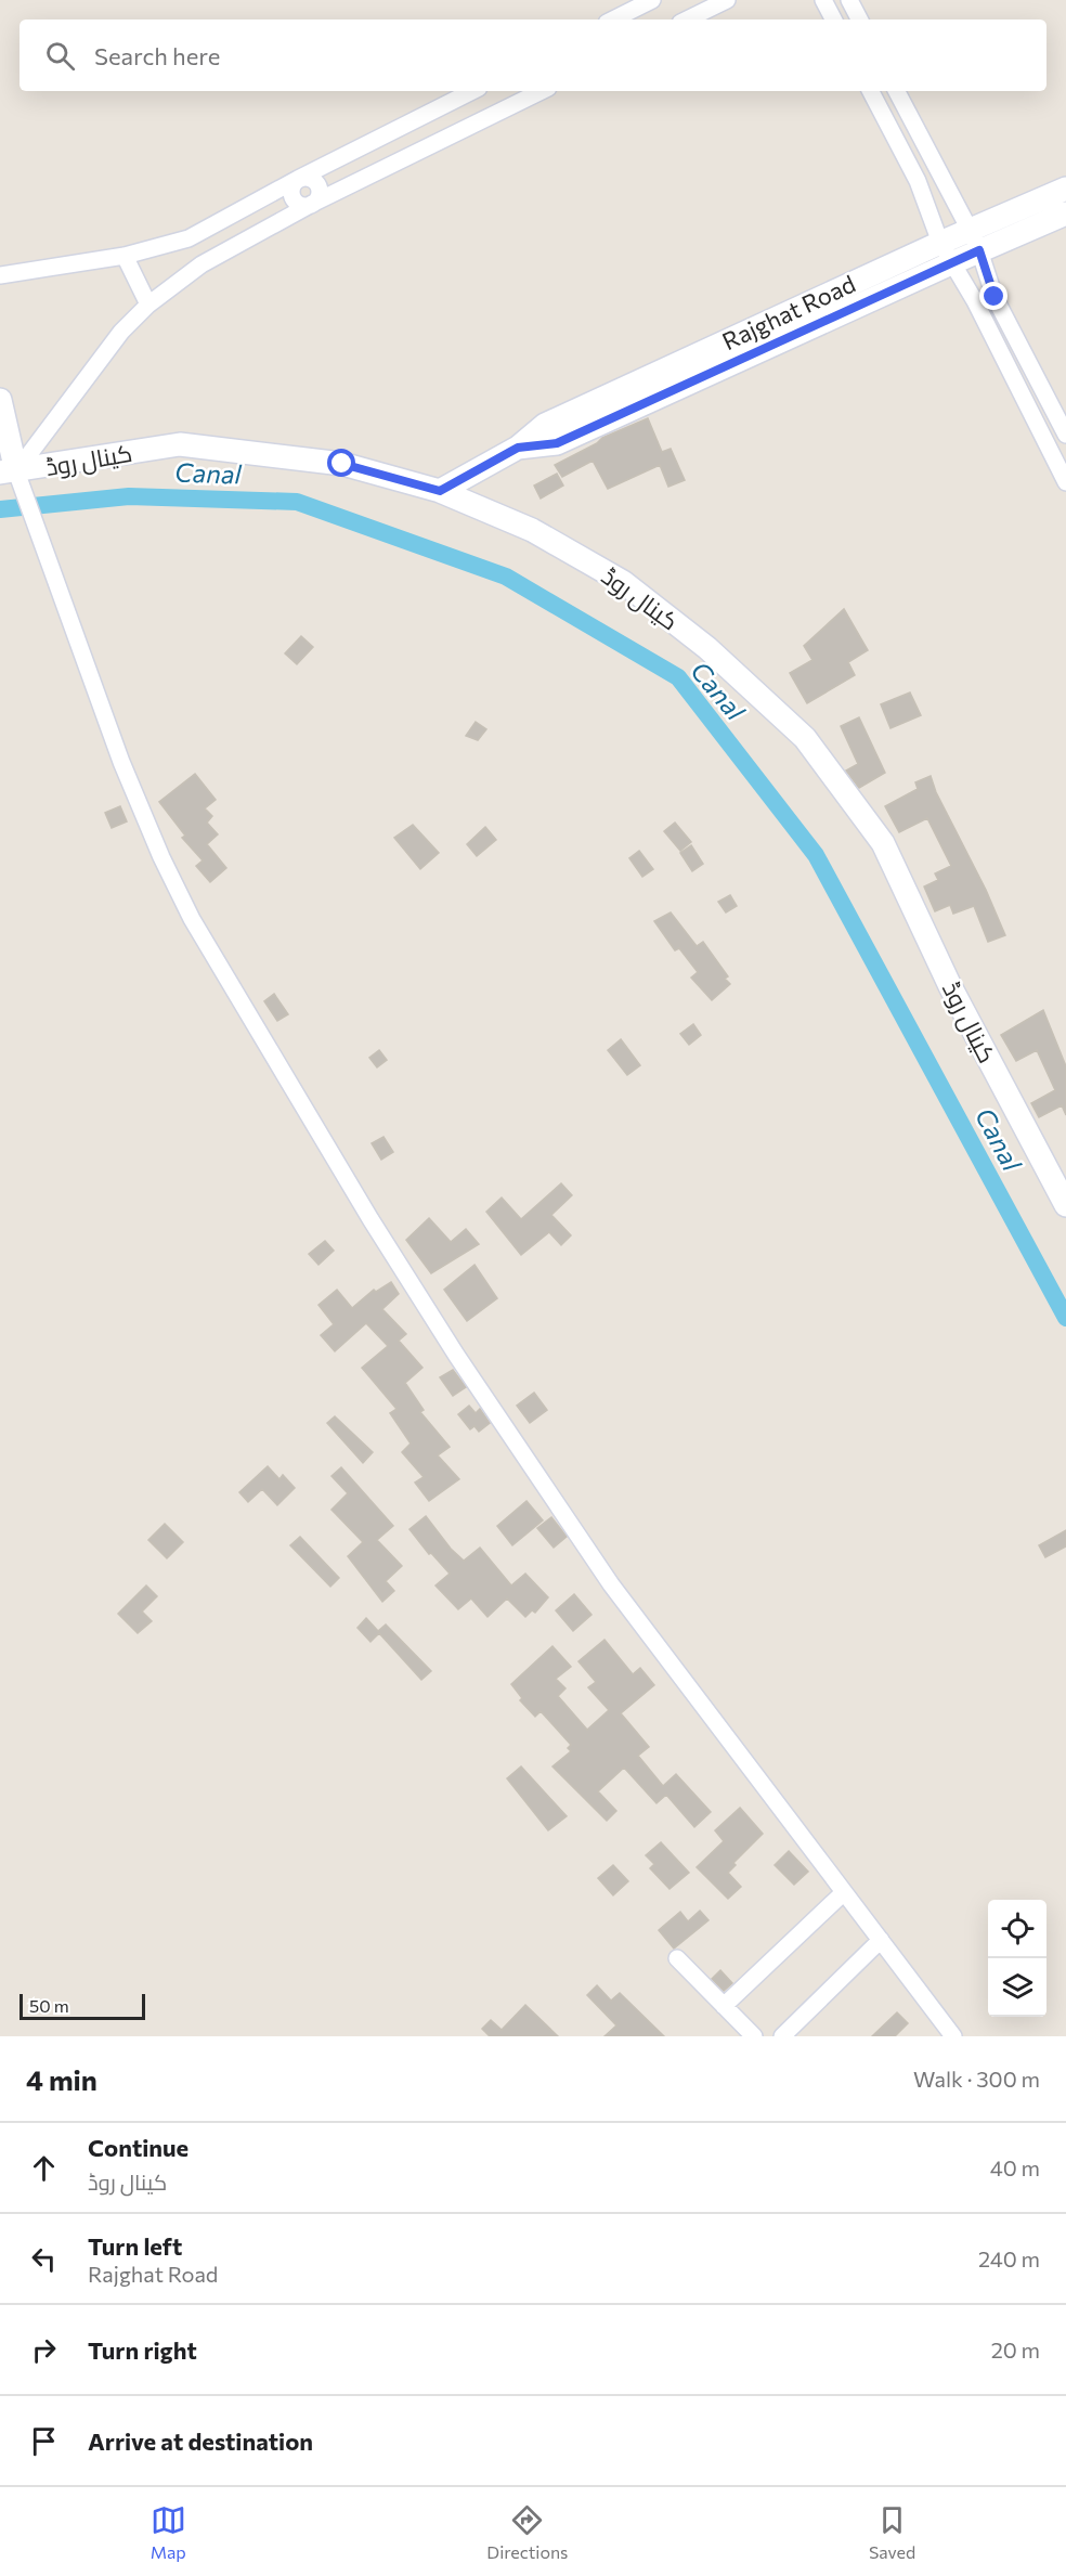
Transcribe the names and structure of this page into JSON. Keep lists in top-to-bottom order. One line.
{"streets":{"street":["Rajghat Road","کینال روڈ"]},"crossings":[["Rajghat Road","کینال روڈ"]],"water":["Canal"],"scale_bar":"50 m","page":{"search":"Search here","scale":"50 m","heading":["4 min","Walk · 300 m"],"list":[["Continue","کینال روڈ","40 m"],["Turn left","Rajghat Road","240 m"],["Turn right","20 m"],"Arrive at destination"],"nav":["Map","Directions","Saved"]}}
